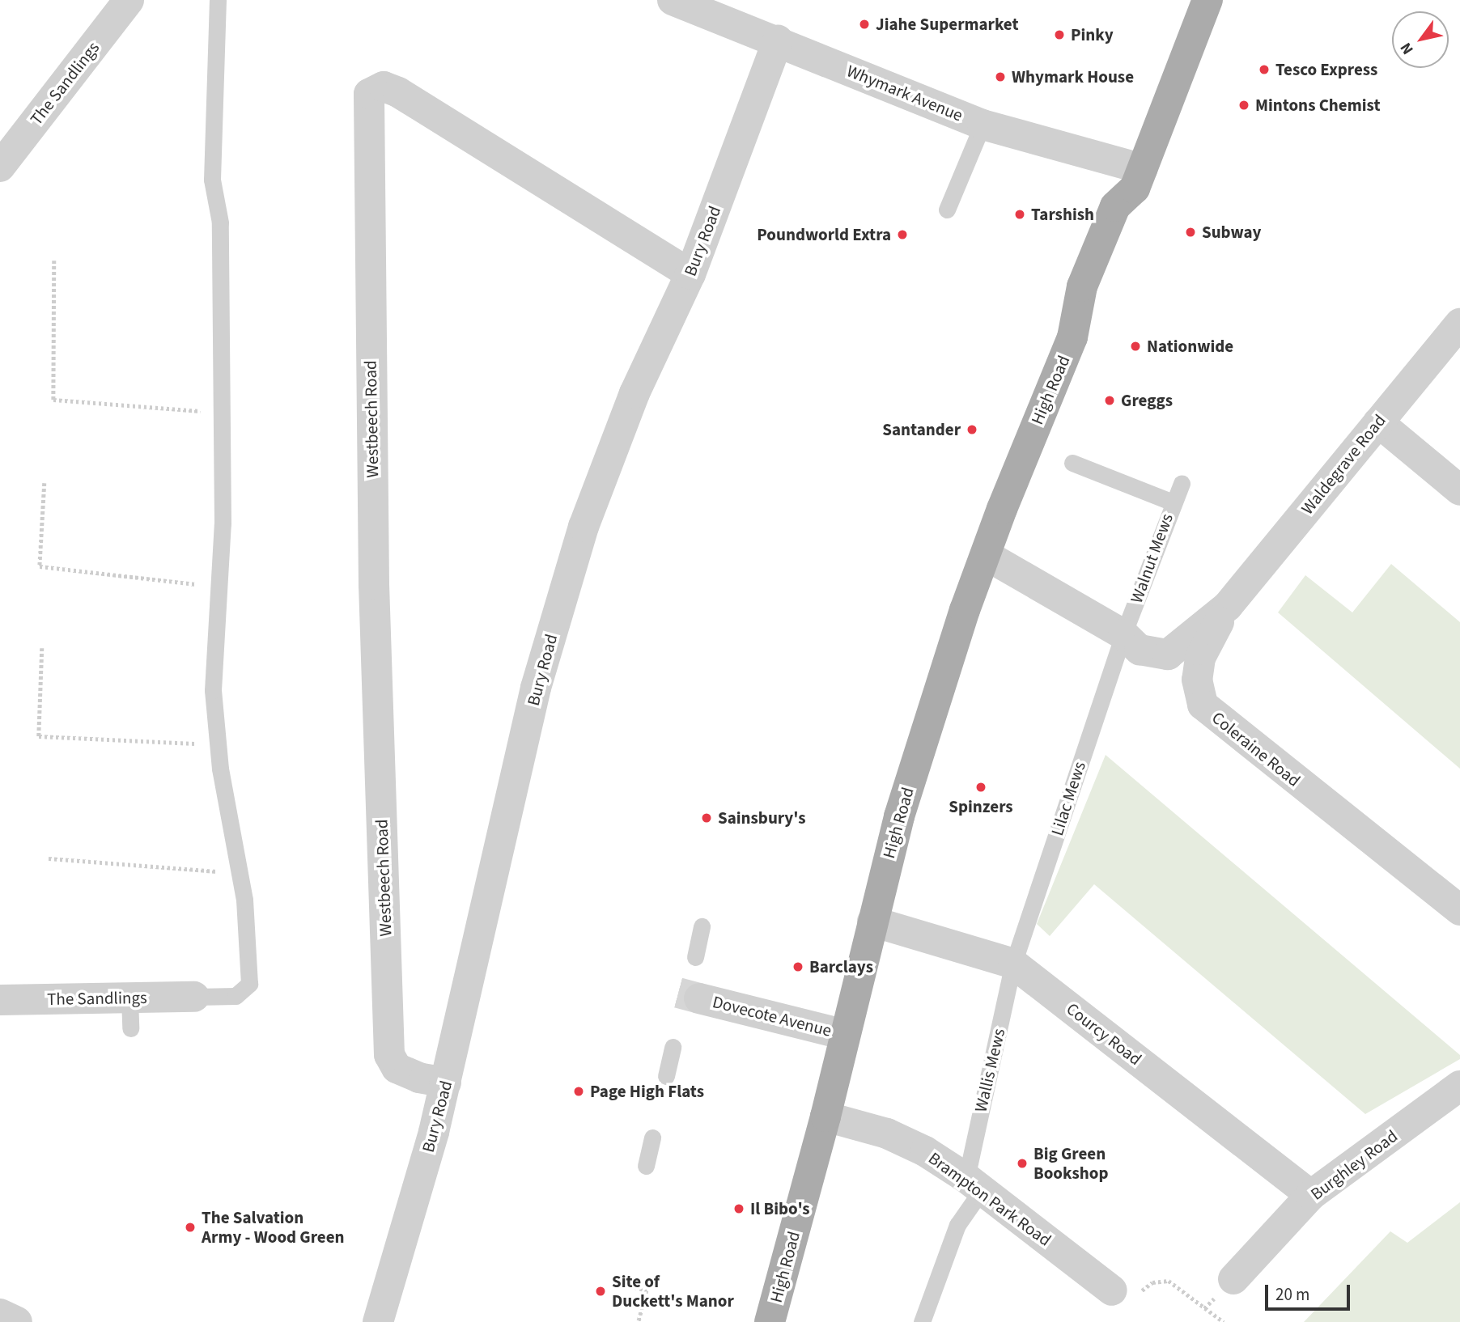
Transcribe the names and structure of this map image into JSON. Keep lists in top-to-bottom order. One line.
{"streets":{"main road":["High Road"],"street":["The Sandlings","Whymark Avenue","Bury Road","Westbeech Road","Waldegrave Road","Coleraine Road","Dovecote Avenue","Courcy Road","Burghley Road","Brampton Park Road"],"lane":["Walnut Mews","Lilac Mews","Wallis Mews"]},"crossings":[["Whymark Avenue","Bury Road"],["Whymark Avenue","High Road"],["Bury Road","Westbeech Road"],["High Road","Dovecote Avenue"],["High Road","Courcy Road"],["High Road","Brampton Park Road"],["Waldegrave Road","Coleraine Road"],["Walnut Mews","Lilac Mews"],["Lilac Mews","Courcy Road"],["Lilac Mews","Wallis Mews"],["Courcy Road","Wallis Mews"],["Courcy Road","Burghley Road"],["Wallis Mews","Brampton Park Road"]],"places":["Jiahe Supermarket","Pinky","Tesco Express","Whymark House","Mintons Chemist","Tarshish","Subway","Poundworld Extra","Nationwide","Greggs","Santander","Spinzers","Sainsbury's","Barclays","Page High Flats","Big Green Bookshop","Il Bibo's","The Salvation Army - Wood Green","Site of Duckett's Manor"],"scale_bar":"20 m","north":"bottom left"}
